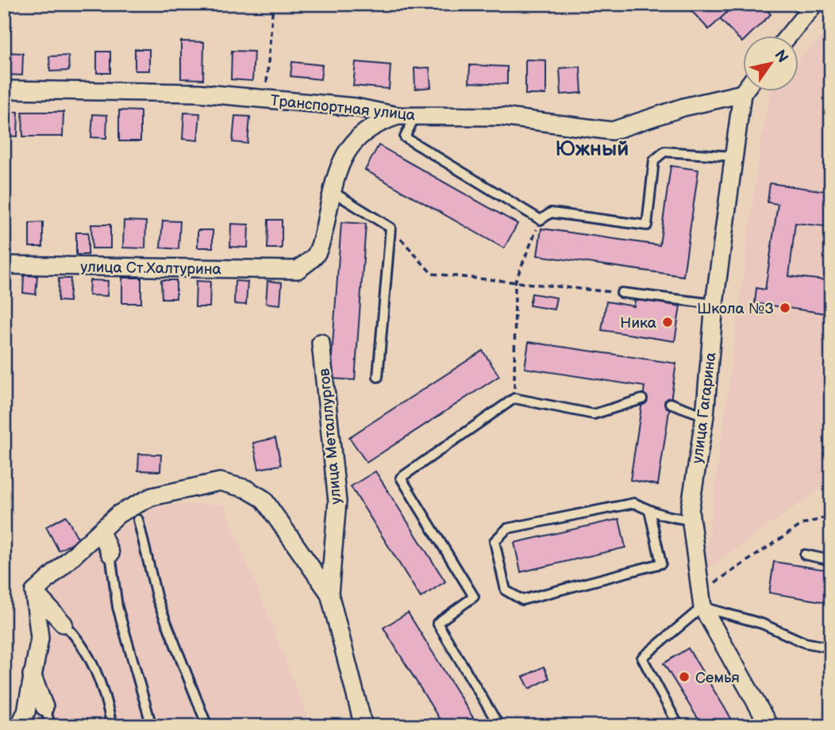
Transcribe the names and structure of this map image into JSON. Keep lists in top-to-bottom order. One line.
{"streets":{"street":["Транспортная улица","улица Ст.Халтурина","улица Гагарина","улица Металлургов"]},"crossings":[["Транспортная улица","улица Гагарина"]],"districts":["Южный"],"places":["Школа №3","Ника","Семья"],"north":"top right"}
